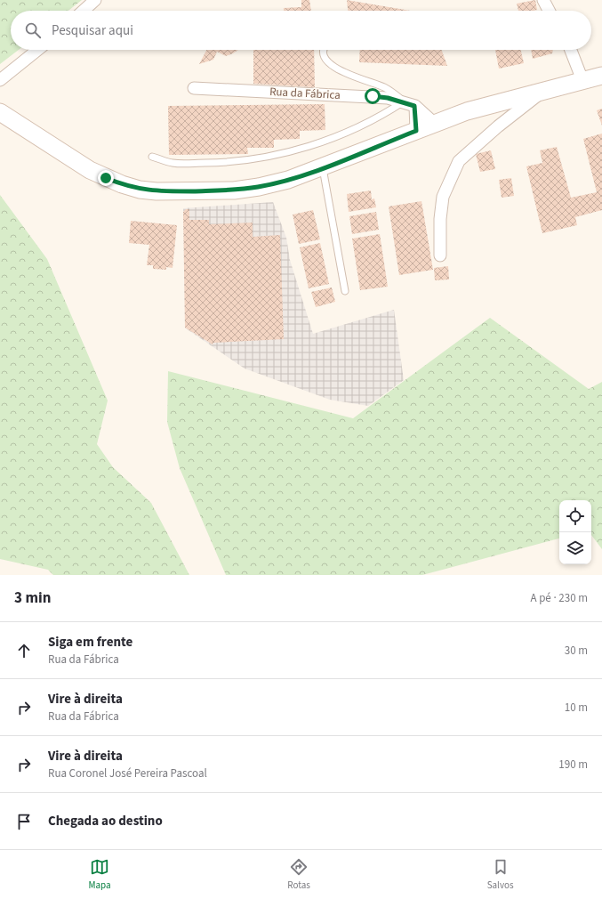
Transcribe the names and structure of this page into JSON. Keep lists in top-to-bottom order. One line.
{"streets":{"street":["Rua da Fábrica"]},"page":{"search":"Pesquisar aqui","heading":["3 min","A pé · 230 m"],"list":[["Siga em frente","Rua da Fábrica","30 m"],["Vire à direita","Rua da Fábrica","10 m"],["Vire à direita","Rua Coronel José Pereira Pascoal","190 m"],"Chegada ao destino"],"nav":["Mapa","Rotas","Salvos"]}}
